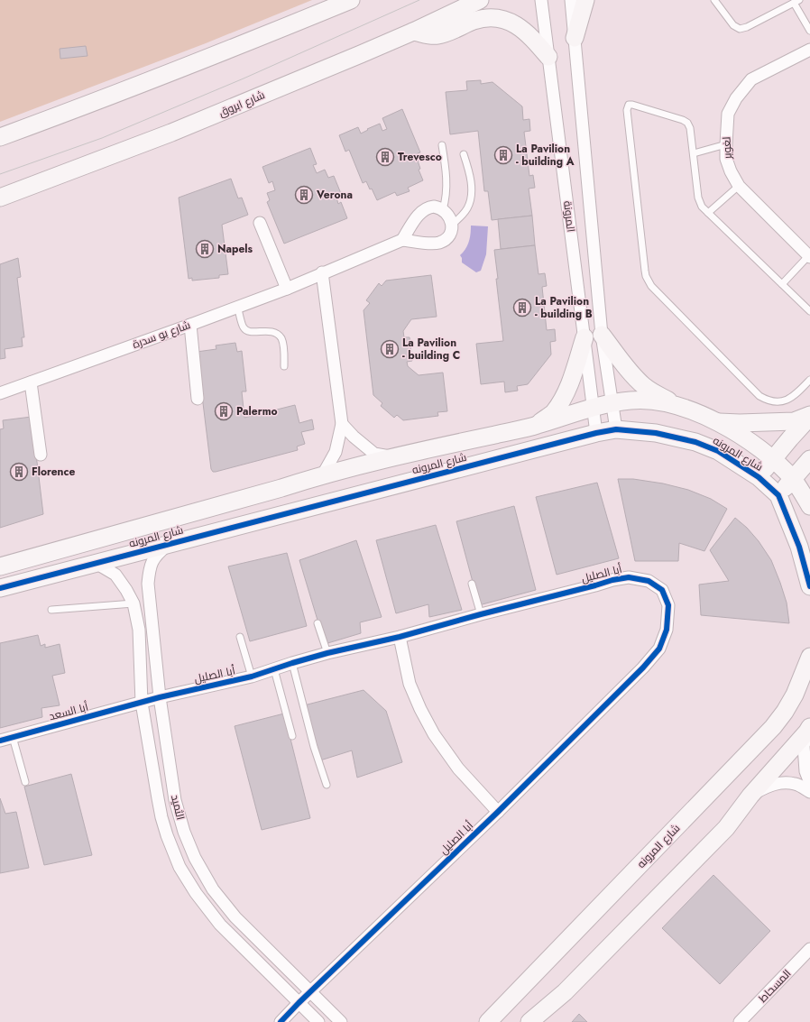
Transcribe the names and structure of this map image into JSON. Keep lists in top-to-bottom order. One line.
{"streets":{"street":["شارع ابروق","لغوير","المرونة","شارع بو سدرة","شارع المرونه","أبا الصليل","أبا السعد","الثميد","المسحاط"]},"crossings":[["المرونة","شارع المرونه"],["شارع المرونه","الثميد"],["أبا الصليل","أبا السعد"],["أبا الصليل","الثميد"],["أبا السعد","الثميد"]],"places":{"building":["La Pavilion - building A","Trevesco","Verona","Napels","La Pavilion - building B","La Pavilion - building C","Palermo","Florence"]}}
